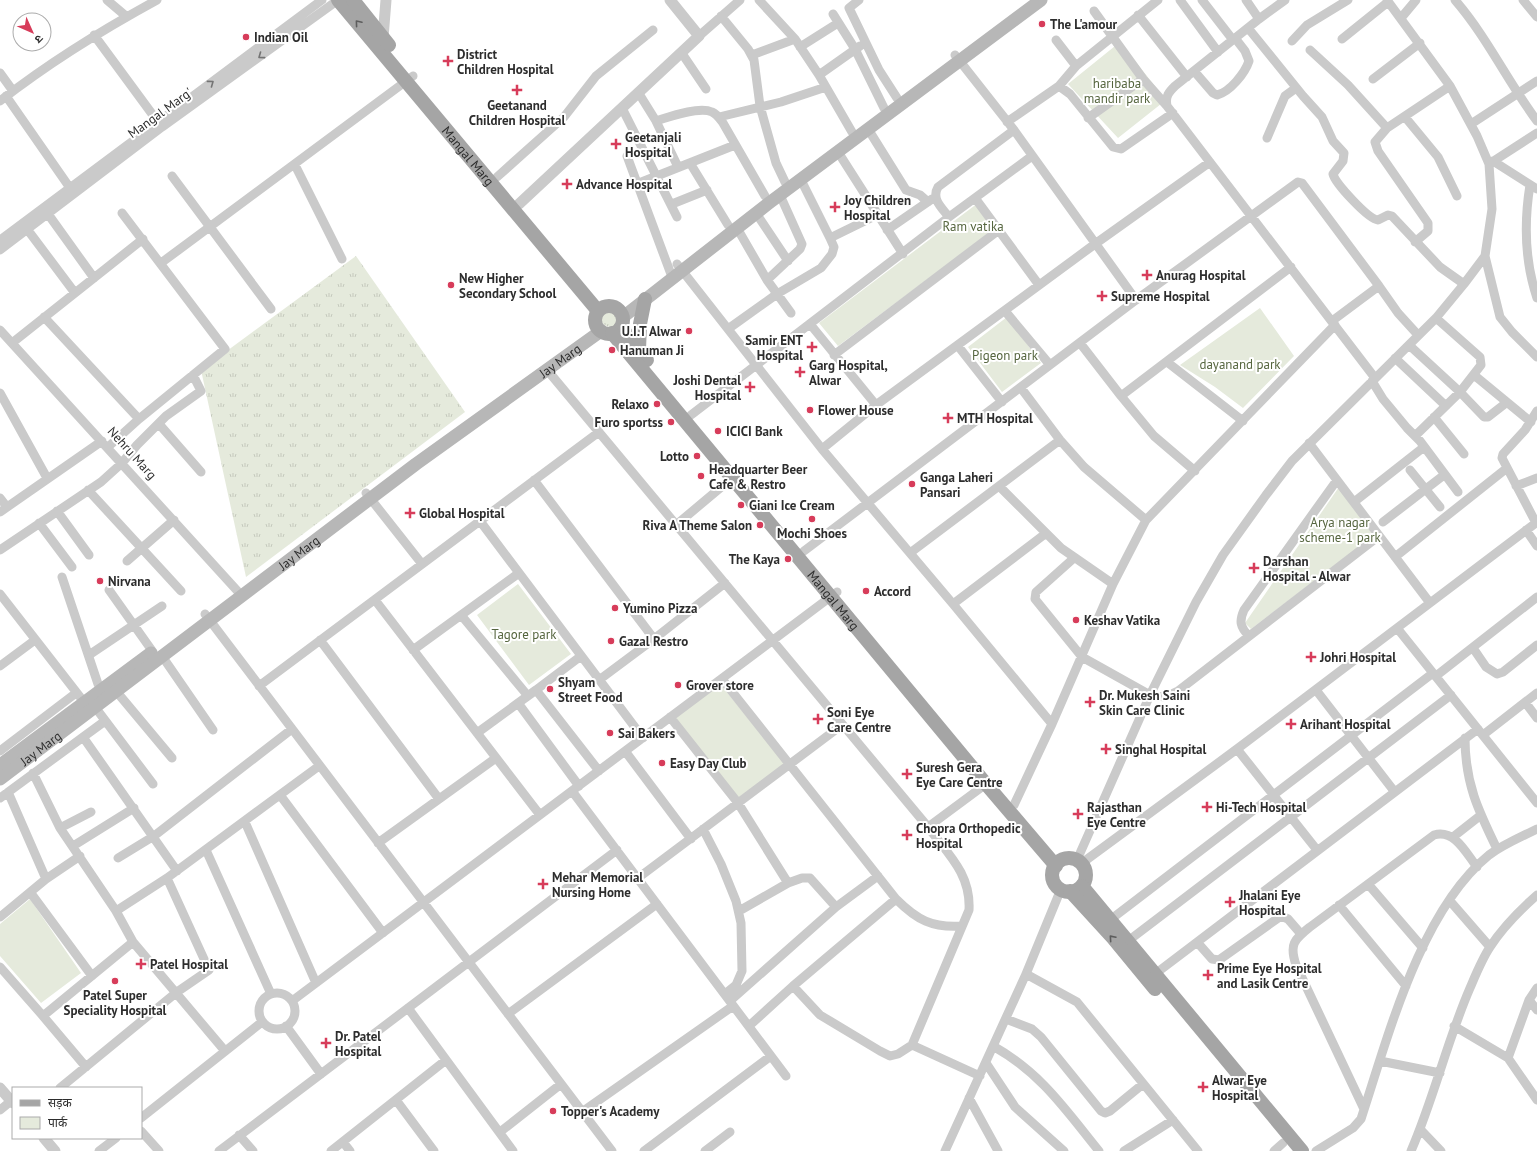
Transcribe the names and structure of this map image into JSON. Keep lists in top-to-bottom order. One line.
{"streets":{"main road":["Mangal Marg","Jay Marg"],"street":["Mangal Marg'","Nehru Marg"]},"crossings":[["Mangal Marg'","Mangal Marg"],["Mangal Marg","Jay Marg"],["Jay Marg","Nehru Marg"]],"parks":["haribaba mandir park","Ram vatika","Pigeon park","dayanand park","Arya nagar scheme-1 park","Tagore park"],"places":{"other":["The L'amour","Indian Oil","New Higher Secondary School","U.I.T Alwar","Hanuman Ji","Relaxo","Flower House","Furo sportss","ICICI Bank","Lotto","Headquarter Beer Cafe & Restro","Ganga Laheri Pansari","Giani Ice Cream","Mochi Shoes","Riva A Theme Salon","The Kaya","Nirvana","Accord","Yumino Pizza","Keshav Vatika","Gazal Restro","Grover store","Shyam Street Food","Sai Bakers","Easy Day Club","Patel Super Speciality Hospital","Topper's Academy"],"health":["District Children Hospital","Geetanand Children Hospital","Geetanjali Hospital","Advance Hospital","Joy Children Hospital","Anurag Hospital","Supreme Hospital","Samir ENT Hospital","Garg Hospital, Alwar","Joshi Dental Hospital","MTH Hospital","Global Hospital","Darshan Hospital - Alwar","Johri Hospital","Dr. Mukesh Saini Skin Care Clinic","Soni Eye Care Centre","Arihant Hospital","Singhal Hospital","Suresh Gera Eye Care Centre","Hi-Tech Hospital","Rajasthan Eye Centre","Chopra Orthopedic Hospital","Mehar Memorial Nursing Home","Jhalani Eye Hospital","Patel Hospital","Prime Eye Hospital and Lasik Centre","Dr. Patel Hospital","Alwar Eye Hospital"]},"legend":["सड़क","पार्क"],"north":"bottom right"}
